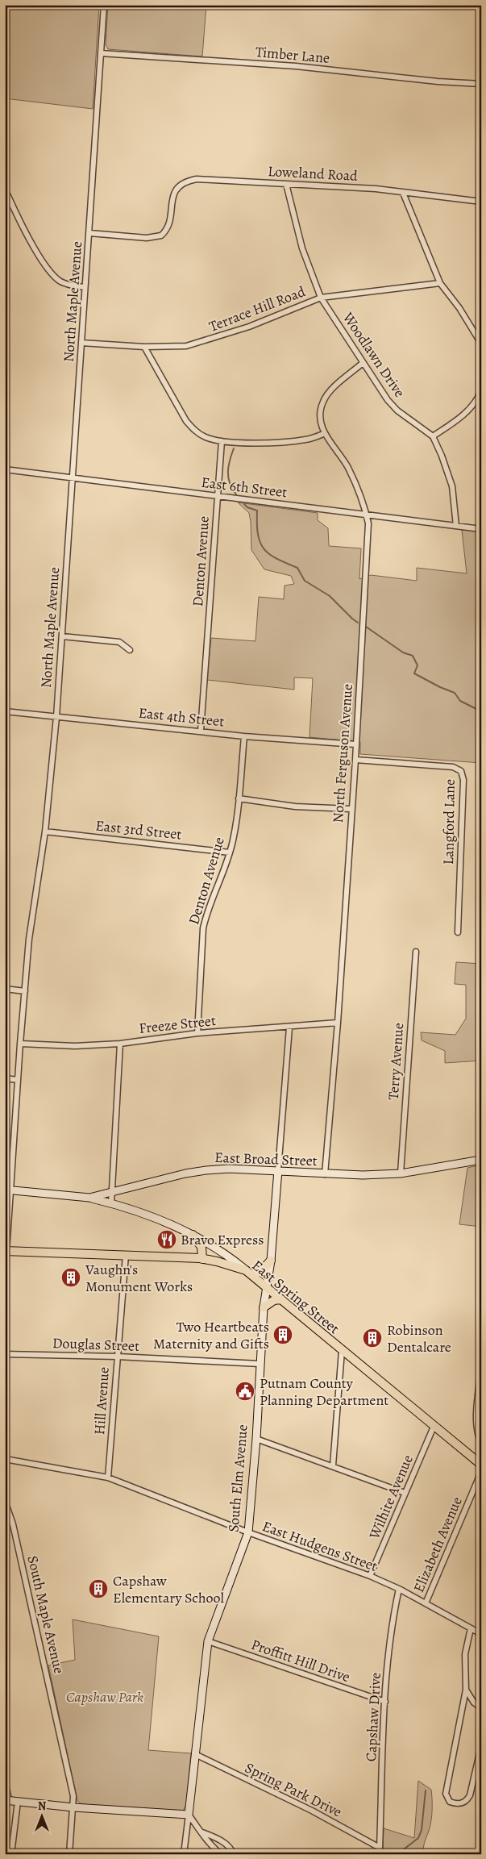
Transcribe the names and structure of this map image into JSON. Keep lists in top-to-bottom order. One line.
{"streets":{"main road":["East Spring Street"],"street":["Timber Lane","Loweland Road","North Maple Avenue","Terrace Hill Road","Woodlawn Drive","East 6th Street","Denton Avenue","East 4th Street","North Ferguson Avenue","Langford Lane","East 3rd Street","Freeze Street","Terry Avenue","East Broad Street","Douglas Street","Hill Avenue","South Elm Avenue","Wilhite Avenue","Elizabeth Avenue","East Hudgens Street","South Maple Avenue","Proffitt Hill Drive","Capshaw Drive","Spring Park Drive"]},"crossings":[["Timber Lane","North Maple Avenue"],["Loweland Road","North Maple Avenue"],["Loweland Road","Woodlawn Drive"],["North Maple Avenue","Terrace Hill Road"],["North Maple Avenue","East 6th Street"],["North Maple Avenue","East 4th Street"],["North Maple Avenue","East 3rd Street"],["North Maple Avenue","Freeze Street"],["North Maple Avenue","East Broad Street"],["North Maple Avenue","East Spring Street"],["Terrace Hill Road","Woodlawn Drive"],["Woodlawn Drive","North Ferguson Avenue"],["East 6th Street","Denton Avenue"],["East 6th Street","North Ferguson Avenue"],["Denton Avenue","East 4th Street"],["Denton Avenue","East 3rd Street"],["Denton Avenue","Freeze Street"],["East 4th Street","North Ferguson Avenue"],["North Ferguson Avenue","Langford Lane"],["North Ferguson Avenue","Freeze Street"],["North Ferguson Avenue","East Broad Street"],["Terry Avenue","East Broad Street"],["East Broad Street","South Elm Avenue"],["East Spring Street","Hill Avenue"],["East Spring Street","South Elm Avenue"],["East Spring Street","Wilhite Avenue"],["Douglas Street","Hill Avenue"],["Douglas Street","South Elm Avenue"],["Hill Avenue","East Hudgens Street"],["South Elm Avenue","East Hudgens Street"],["South Elm Avenue","Proffitt Hill Drive"],["South Elm Avenue","Spring Park Drive"],["Wilhite Avenue","East Hudgens Street"],["Elizabeth Avenue","East Hudgens Street"],["East Hudgens Street","Capshaw Drive"],["Proffitt Hill Drive","Capshaw Drive"],["Capshaw Drive","Spring Park Drive"]],"parks":["Capshaw Park"],"places":{"restaurant":["Bravo Express"],"building":["Vaughn's Monument Works","Two Heartbeats Maternity and Gifts","Robinson Dentalcare","Capshaw Elementary School"],"public building":["Putnam County Planning Department"]},"north":"top"}
